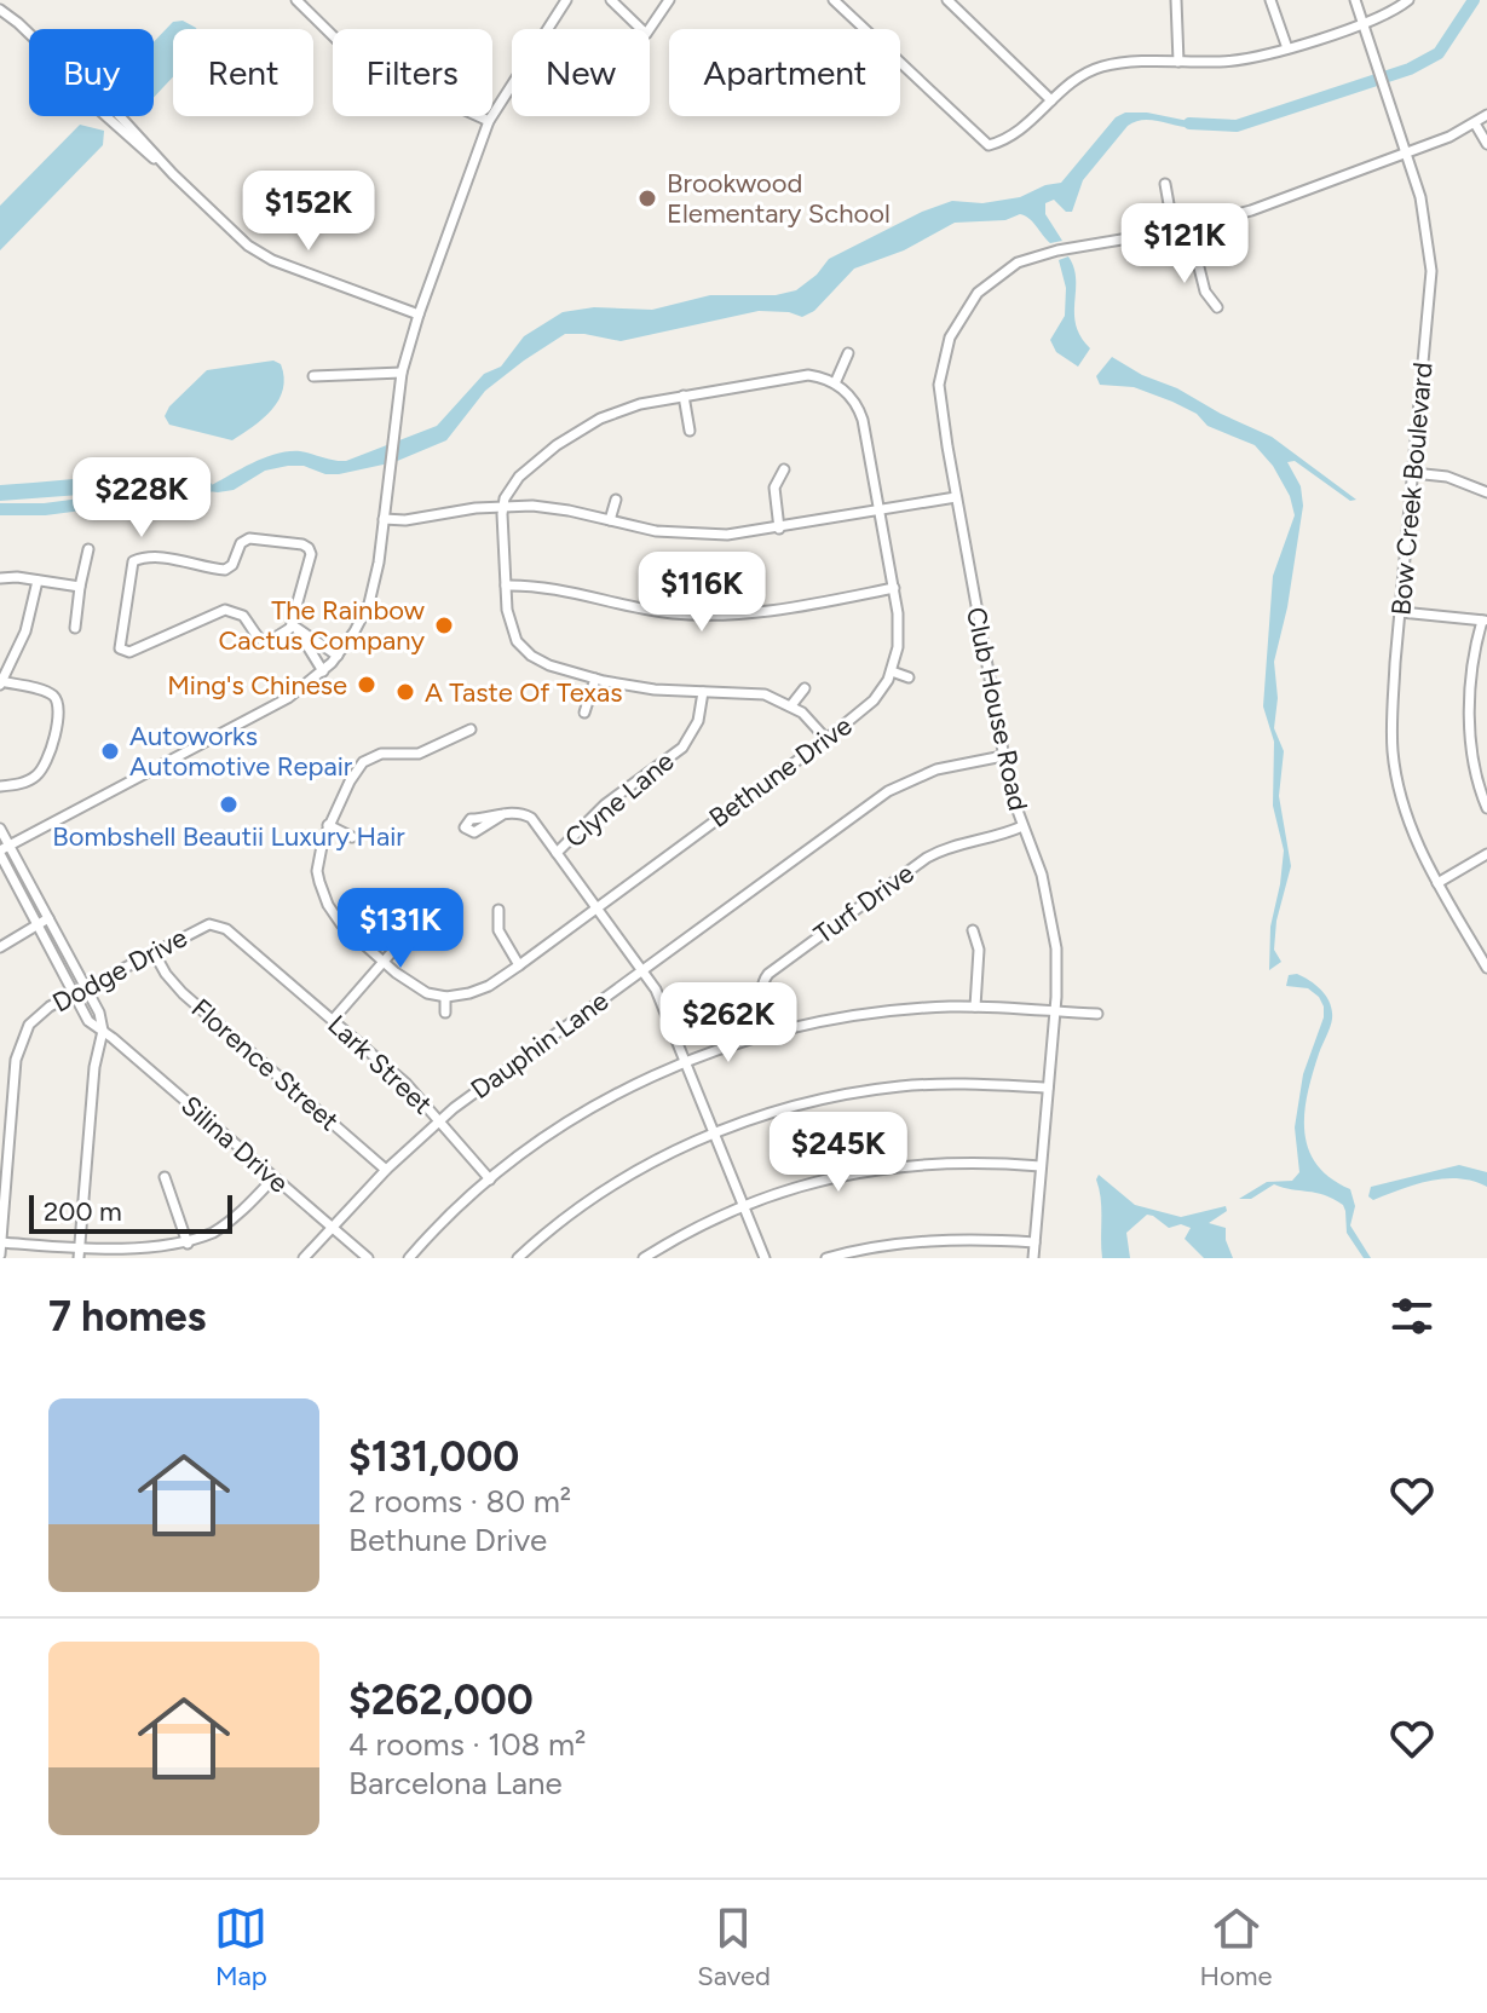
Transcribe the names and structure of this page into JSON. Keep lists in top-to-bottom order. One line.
{"streets":{"street":["Bow Creek Boulevard","Club House Road","Bethune Drive","Clyne Lane","Turf Drive","Dodge Drive","Dauphin Lane","Florence Street","Lark Street","Silina Drive"]},"crossings":[["Bow Creek Boulevard","Club House Road"],["Club House Road","Turf Drive"],["Club House Road","Dauphin Lane"],["Dodge Drive","Florence Street"],["Dodge Drive","Lark Street"],["Dodge Drive","Silina Drive"],["Dauphin Lane","Florence Street"],["Dauphin Lane","Lark Street"],["Dauphin Lane","Silina Drive"]],"places":["Brookwood Elementary School","The Rainbow Cactus Company","Ming's Chinese","A Taste Of Texas","Autoworks Automotive Repair","Bombshell Beautii Luxury Hair"],"scale_bar":"200 m","page":{"chip":["Buy","Rent","Filters","New","Apartment"],"price":["$152K","$121K","$228K","$116K","$131K","$262K","$245K"],"scale":"200 m","heading":"7 homes","list":[{"name":"$131,000","note":"2 rooms · 80 m² · Bethune Drive"},{"name":"$262,000","note":"4 rooms · 108 m² · Barcelona Lane"}],"tabs":["Map","Saved","Home"]}}
